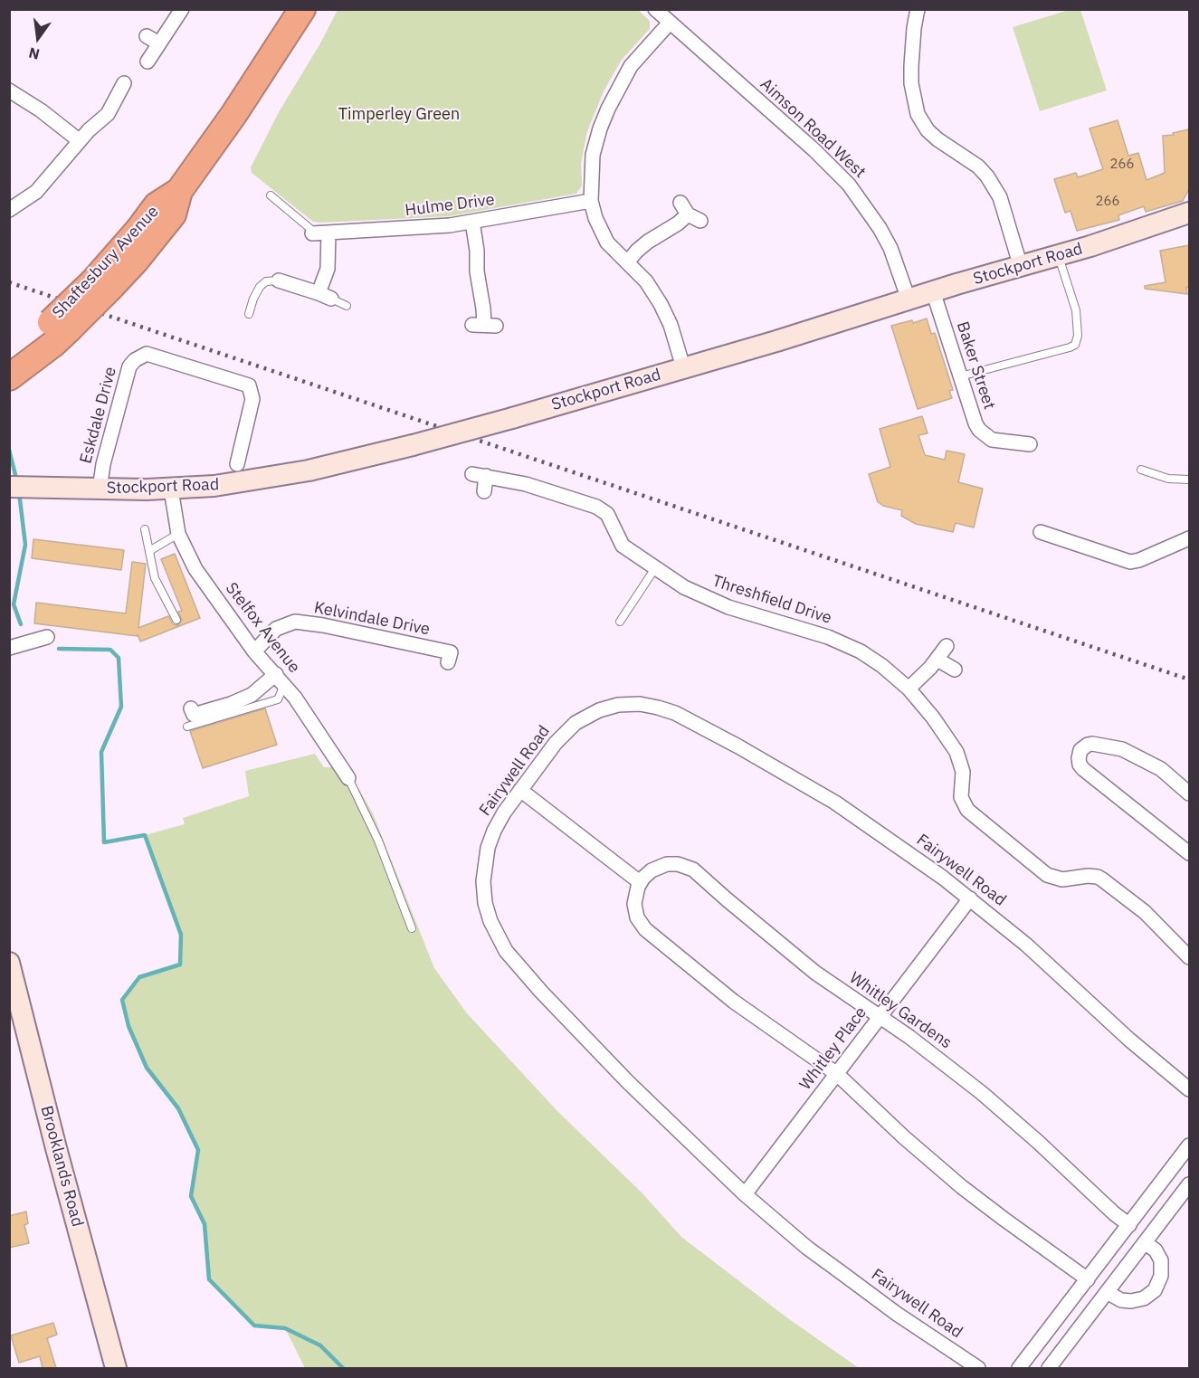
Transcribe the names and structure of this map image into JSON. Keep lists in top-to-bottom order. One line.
{"streets":{"highway":["Shaftesbury Avenue"],"main road":["Stockport Road","Brooklands Road"],"street":["Aimson Road West","Hulme Drive","Baker Street","Eskdale Drive","Threshfield Drive","Kelvindale Drive","Stelfox Avenue","Fairywell Road","Whitley Gardens","Whitley Place"]},"crossings":[["Aimson Road West","Stockport Road"],["Stockport Road","Baker Street"],["Stockport Road","Eskdale Drive"],["Stockport Road","Stelfox Avenue"],["Kelvindale Drive","Stelfox Avenue"],["Fairywell Road","Whitley Place"],["Whitley Gardens","Whitley Place"]],"parks":["Timperley Green"],"house_numbers":["266","266"],"north":"bottom"}
